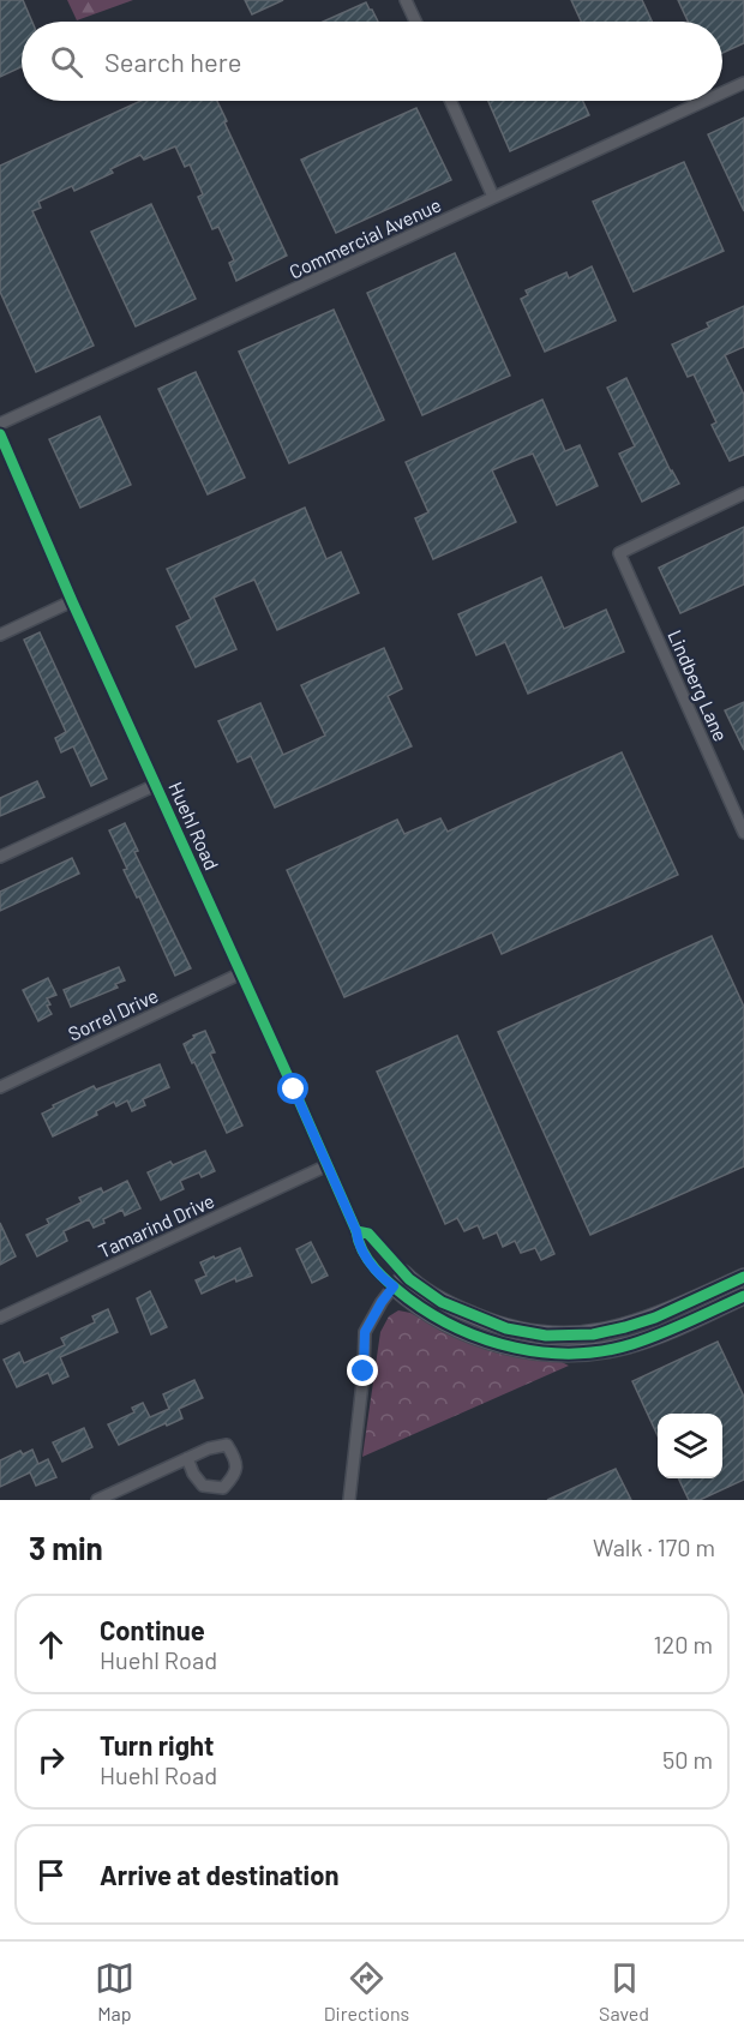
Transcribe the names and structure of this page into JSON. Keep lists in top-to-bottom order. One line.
{"streets":{"street":["Commercial Avenue","Lindberg Lane","Huehl Road","Sorrel Drive","Tamarind Drive"]},"crossings":[["Huehl Road","Sorrel Drive"],["Huehl Road","Tamarind Drive"]],"page":{"search":"Search here","heading":["3 min","Walk · 170 m"],"list":[["Continue","Huehl Road","120 m"],["Turn right","Huehl Road","50 m"],"Arrive at destination"],"nav":["Map","Directions","Saved"]}}
